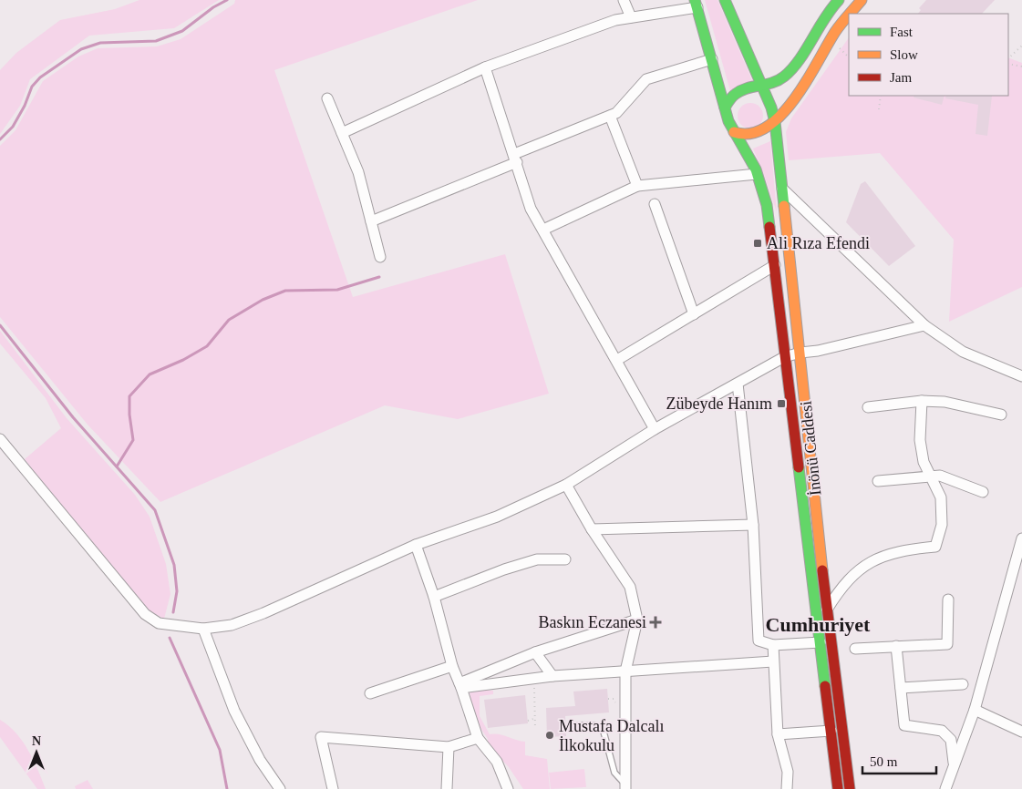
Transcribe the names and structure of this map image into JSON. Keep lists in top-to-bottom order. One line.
{"streets":{"main road":["İnönü Caddesi"]},"districts":["Cumhuriyet"],"places":{"transit":["Ali Rıza Efendi","Zübeyde Hanım"],"health":["Baskın Eczanesi"],"other":["Mustafa Dalcalı İlkokulu"]},"legend":["Fast","Slow","Jam"],"scale_bar":"50 m","north":"top"}
